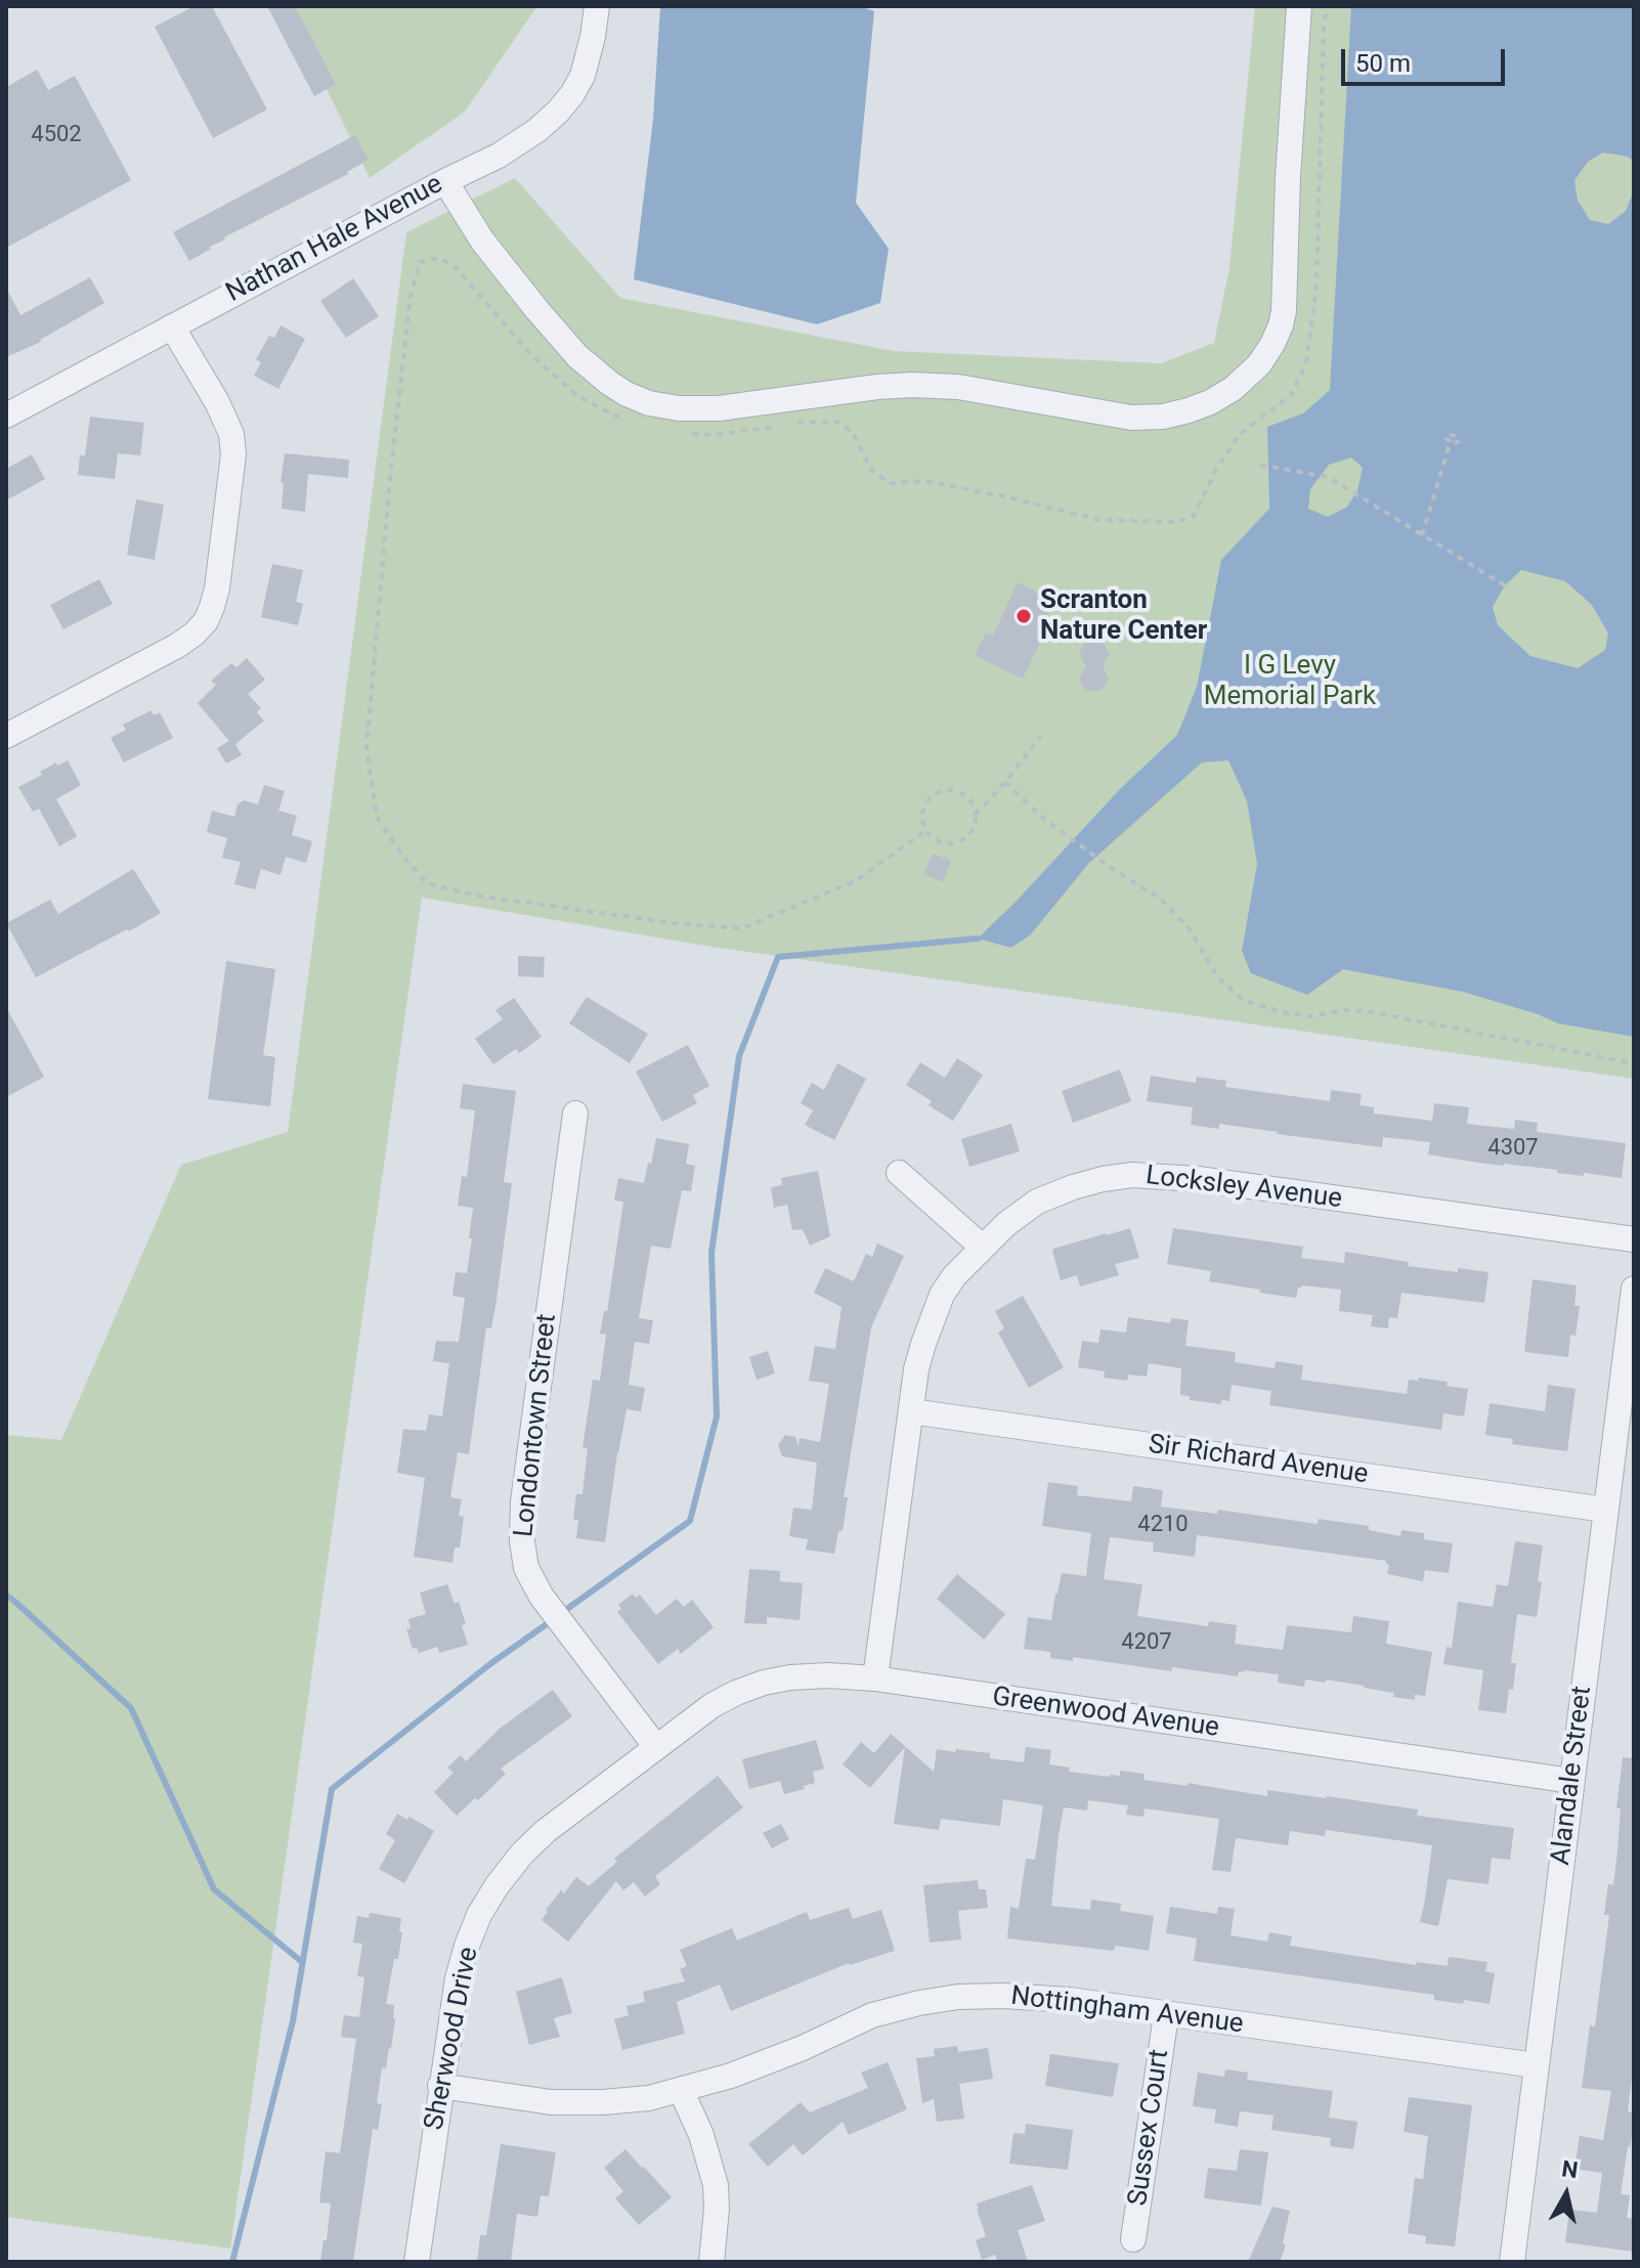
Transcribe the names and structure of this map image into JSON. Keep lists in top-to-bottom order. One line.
{"streets":{"street":["Nathan Hale Avenue","Locksley Avenue","Londontown Street","Sir Richard Avenue","Greenwood Avenue","Alandale Street","Nottingham Avenue","Sherwood Drive","Sussex Court"]},"crossings":[["Locksley Avenue","Sir Richard Avenue"],["Locksley Avenue","Greenwood Avenue"],["Londontown Street","Greenwood Avenue"],["Londontown Street","Sherwood Drive"],["Sir Richard Avenue","Alandale Street"],["Greenwood Avenue","Alandale Street"],["Greenwood Avenue","Sherwood Drive"],["Alandale Street","Nottingham Avenue"],["Nottingham Avenue","Sherwood Drive"],["Nottingham Avenue","Sussex Court"]],"parks":["I G Levy Memorial Park"],"places":["Scranton Nature Center"],"house_numbers":["4502","4307","4210","4207"],"scale_bar":"50 m","north":"top"}
